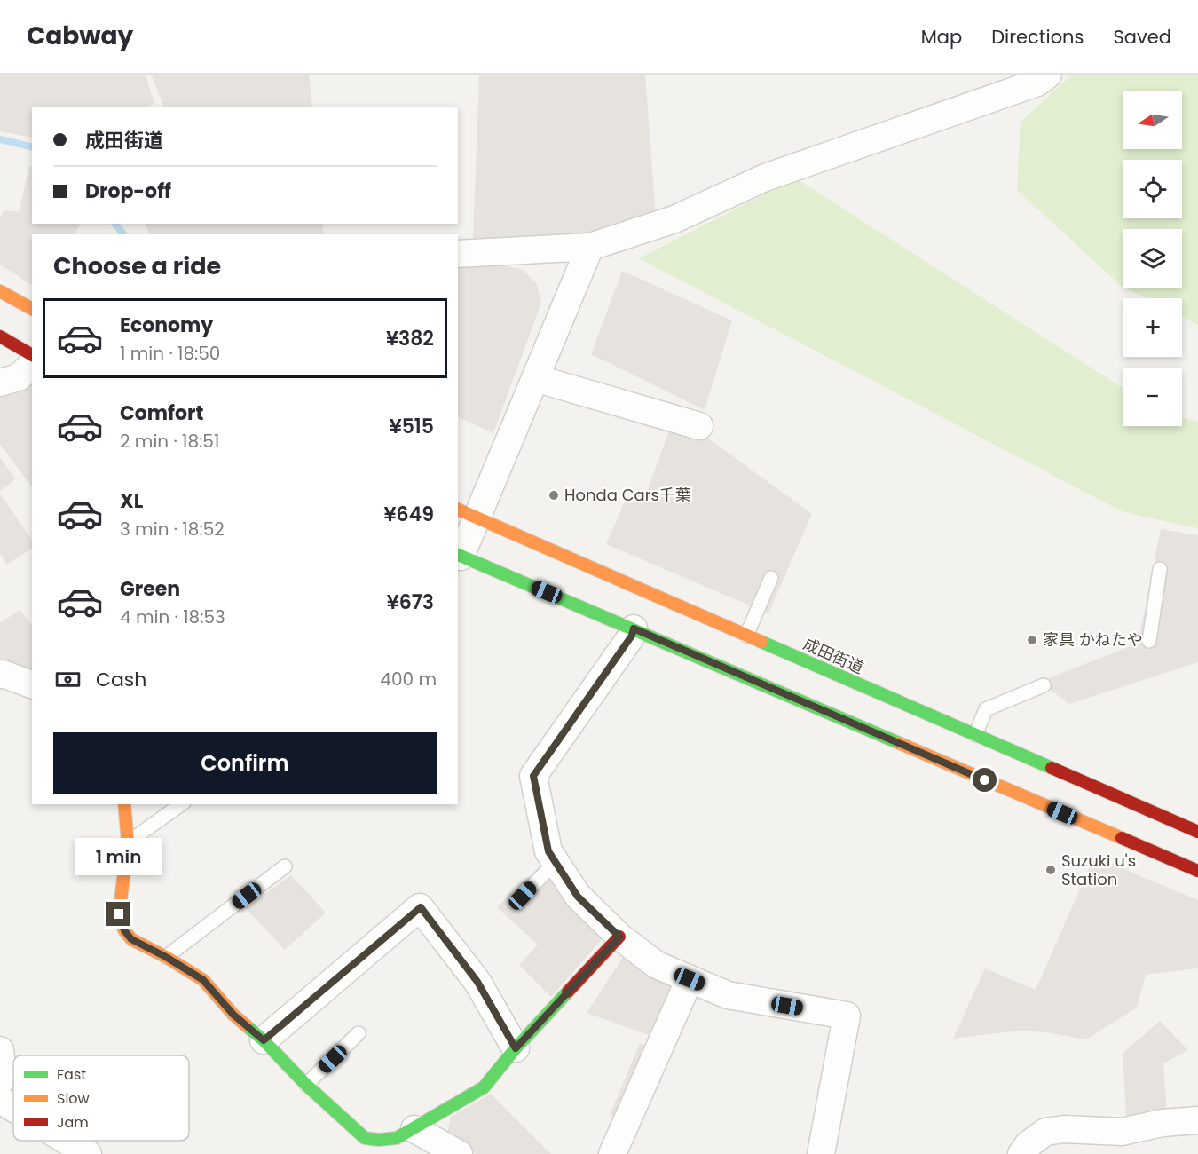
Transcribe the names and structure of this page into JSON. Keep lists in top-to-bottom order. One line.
{"streets":{"main road":["成田街道"]},"places":["Honda Cars千葉","家具 かねたや","Suzuki u's Station"],"legend":["Fast","Slow","Jam"],"north":"left","page":{"header":"Cabway","nav":["Map","Directions","Saved"],"map_buttons":["+","−"],"banner":["成田街道","Drop-off"],"heading":"Choose a ride","list":[{"name":"Economy","note":"1 min · 18:50","value":"¥382"},{"name":"Comfort","note":"2 min · 18:51","value":"¥515"},{"name":"XL","note":"3 min · 18:52","value":"¥649"},{"name":"Green","note":"4 min · 18:53","value":"¥673"}],"pay":["Cash","400 m"],"buttons":"Confirm","bubble":"1 min"}}
